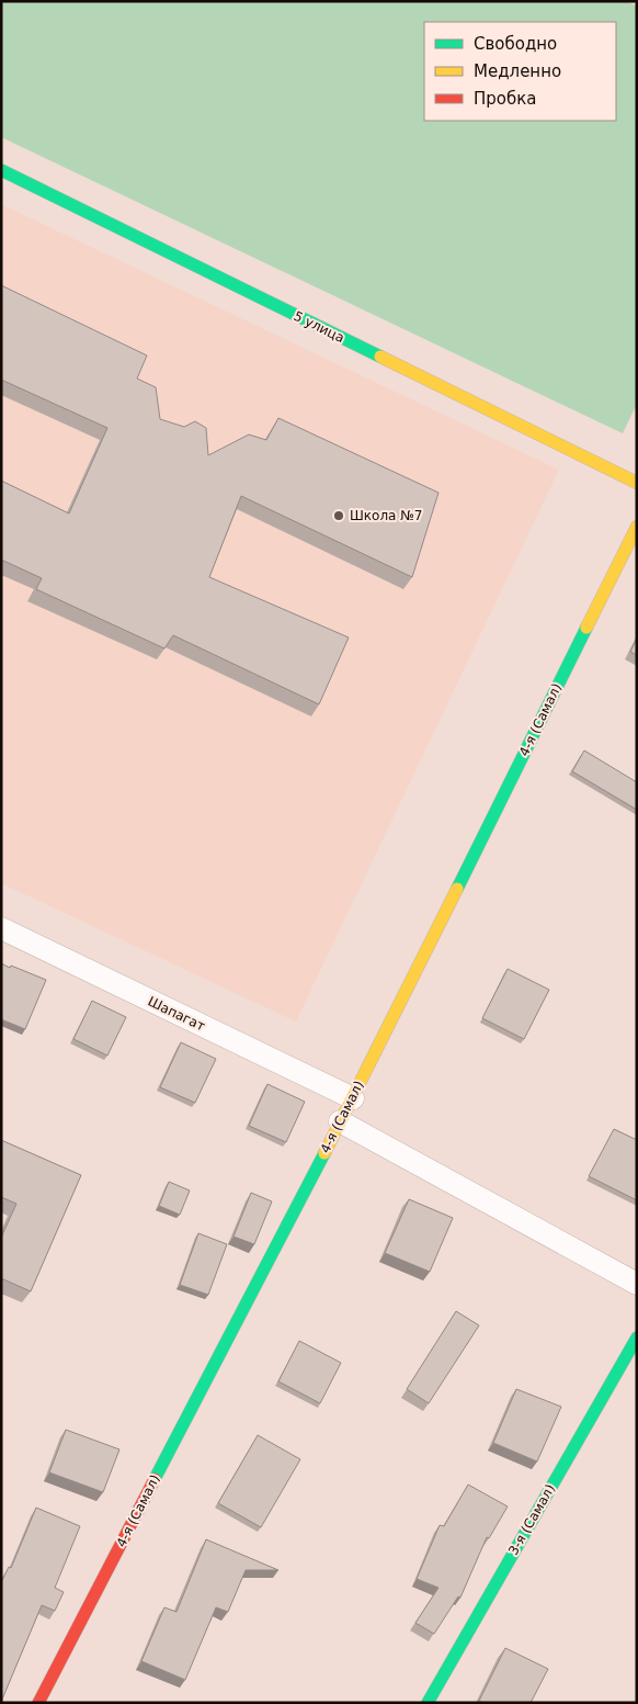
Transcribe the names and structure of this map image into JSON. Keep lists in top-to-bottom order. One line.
{"streets":{"street":["5 улица","4-я (Самал)","Шапагат","3-я (Самал)"]},"crossings":[["4-я (Самал)","Шапагат"]],"places":["Школа №7"],"legend":["Свободно","Медленно","Пробка"]}
